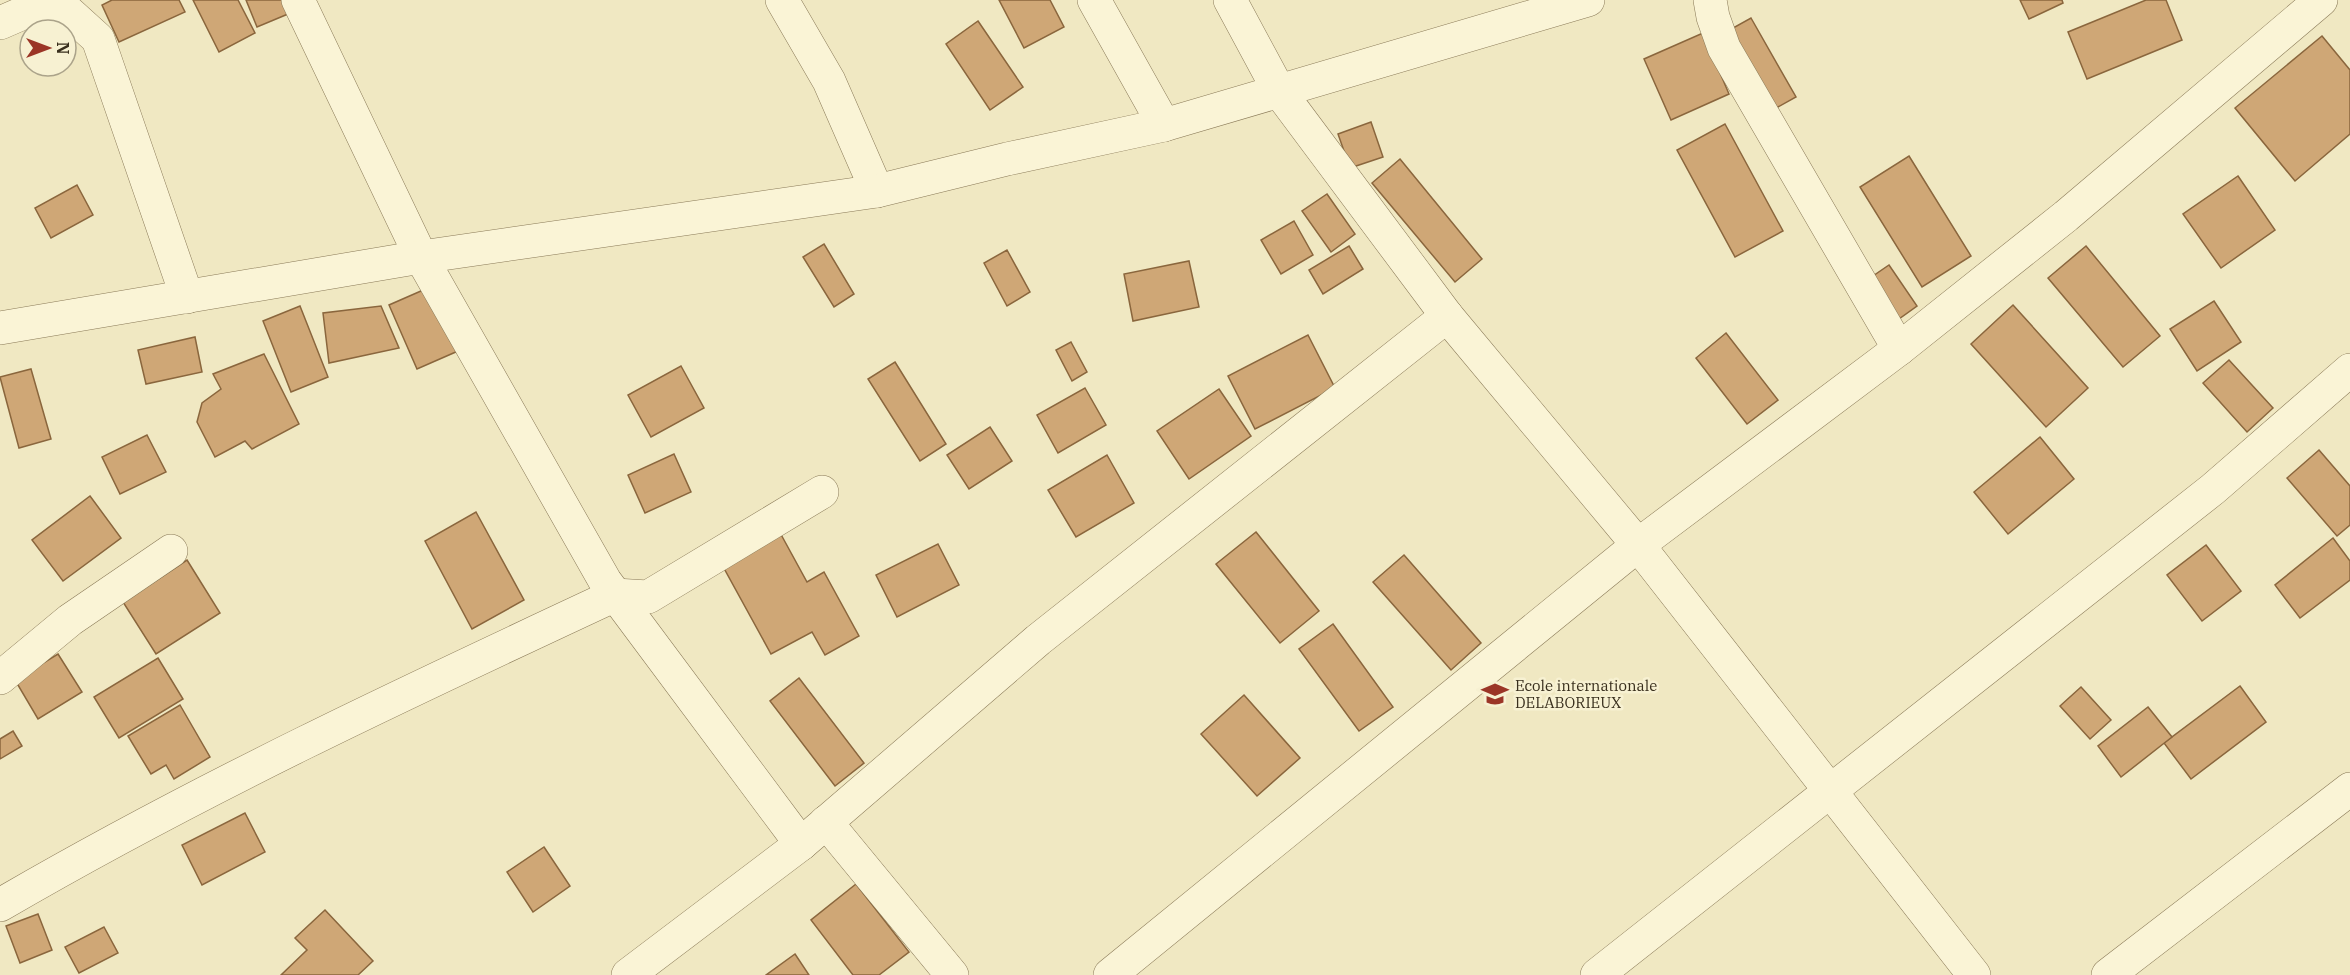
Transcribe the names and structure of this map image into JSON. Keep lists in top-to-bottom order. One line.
{"places":{"school or university":["Ecole internationale DELABORIEUX"]},"north":"right"}
